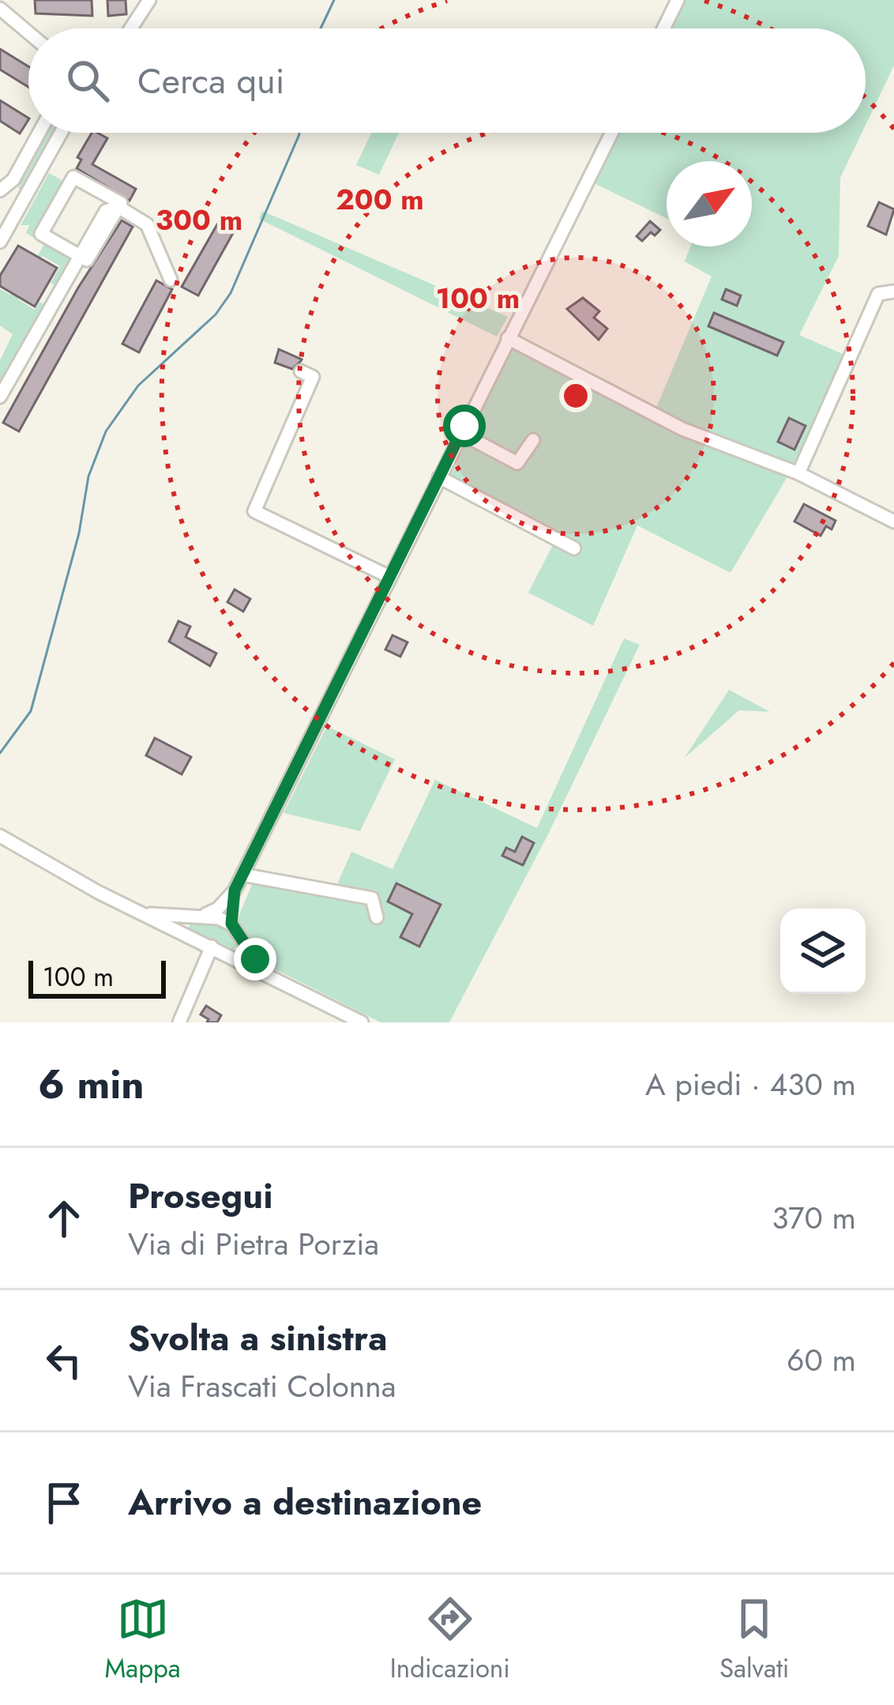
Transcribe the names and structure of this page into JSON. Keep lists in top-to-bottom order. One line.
{"scale_bar":"100 m","north":"top right","page":{"search":"Cerca qui","scale":"100 m","heading":["6 min","A piedi · 430 m"],"list":[["Prosegui","Via di Pietra Porzia","370 m"],["Svolta a sinistra","Via Frascati Colonna","60 m"],"Arrivo a destinazione"],"nav":["Mappa","Indicazioni","Salvati"]},"rings":["200 m","300 m","100 m"]}
